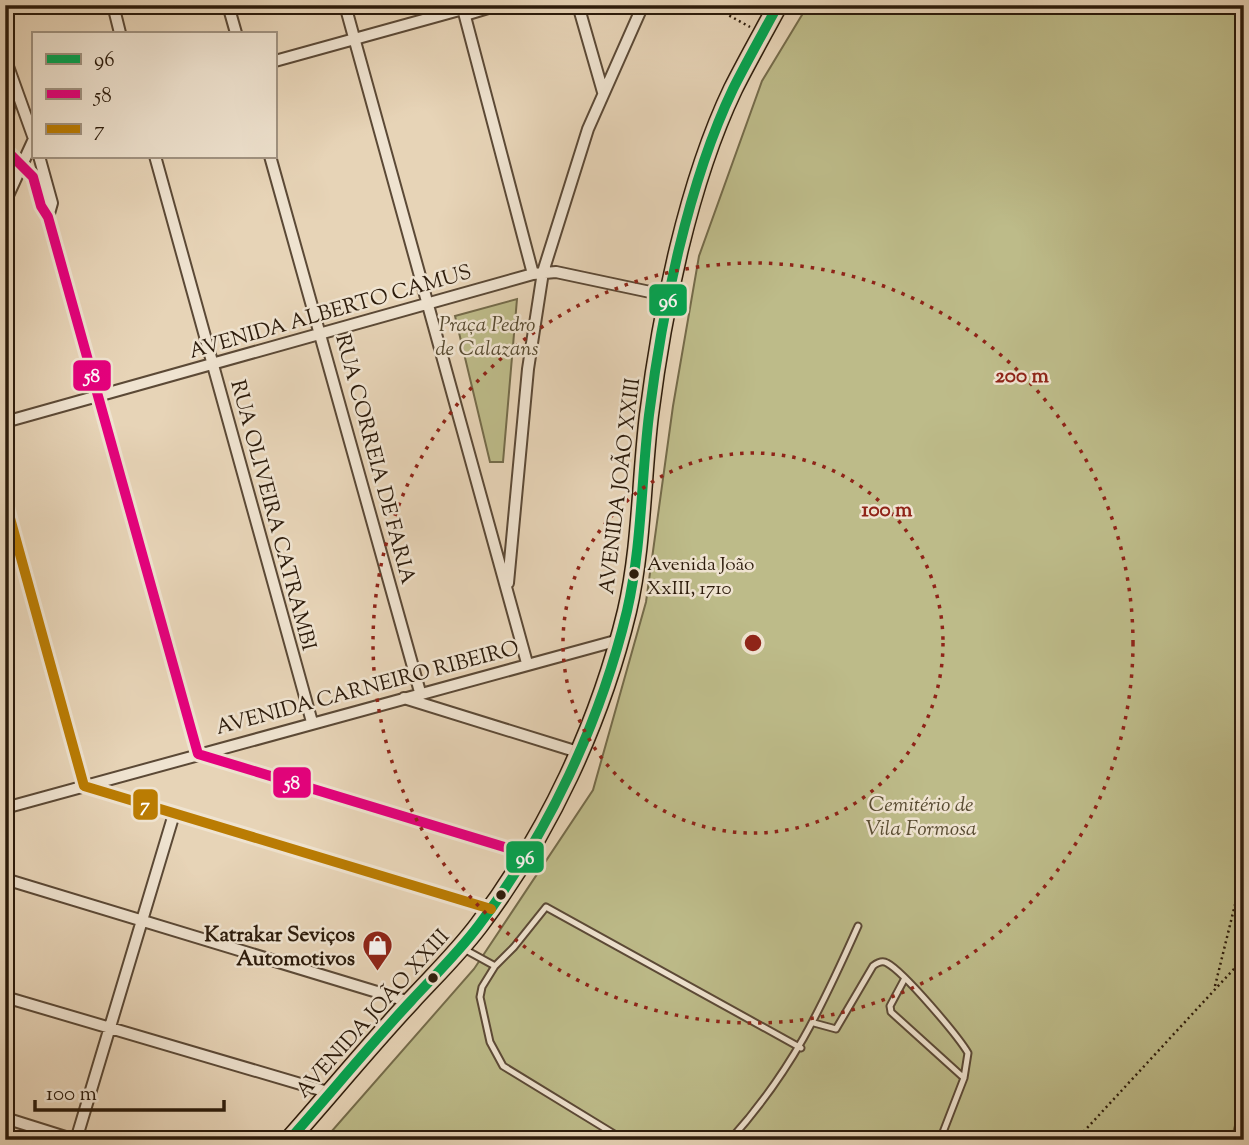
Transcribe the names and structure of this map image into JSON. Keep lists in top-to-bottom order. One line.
{"streets":{"main road":["AVENIDA JOÃO XXIII"],"street":["AVENIDA ALBERTO CAMUS","RUA CORREIA DE FARIA","RUA OLIVEIRA CATRAMBI","AVENIDA CARNEIRO RIBEIRO"]},"crossings":[["AVENIDA ALBERTO CAMUS","RUA CORREIA DE FARIA"],["AVENIDA ALBERTO CAMUS","AVENIDA JOÃO XXIII"],["AVENIDA ALBERTO CAMUS","RUA OLIVEIRA CATRAMBI"],["RUA CORREIA DE FARIA","AVENIDA CARNEIRO RIBEIRO"],["AVENIDA JOÃO XXIII","AVENIDA CARNEIRO RIBEIRO"],["RUA OLIVEIRA CATRAMBI","AVENIDA CARNEIRO RIBEIRO"]],"parks":["Praça Pedro de Calazans","Cemitério de Vila Formosa"],"places":{"other":["Avenida João XxIII, 1710"],"shop":["Katrakar Seviços Automotivos"]},"lines":["transit line 96","transit line 58","transit line 7"],"legend":["96","58","7"],"scale_bar":"100 m","rings":["200 m","100 m"]}
